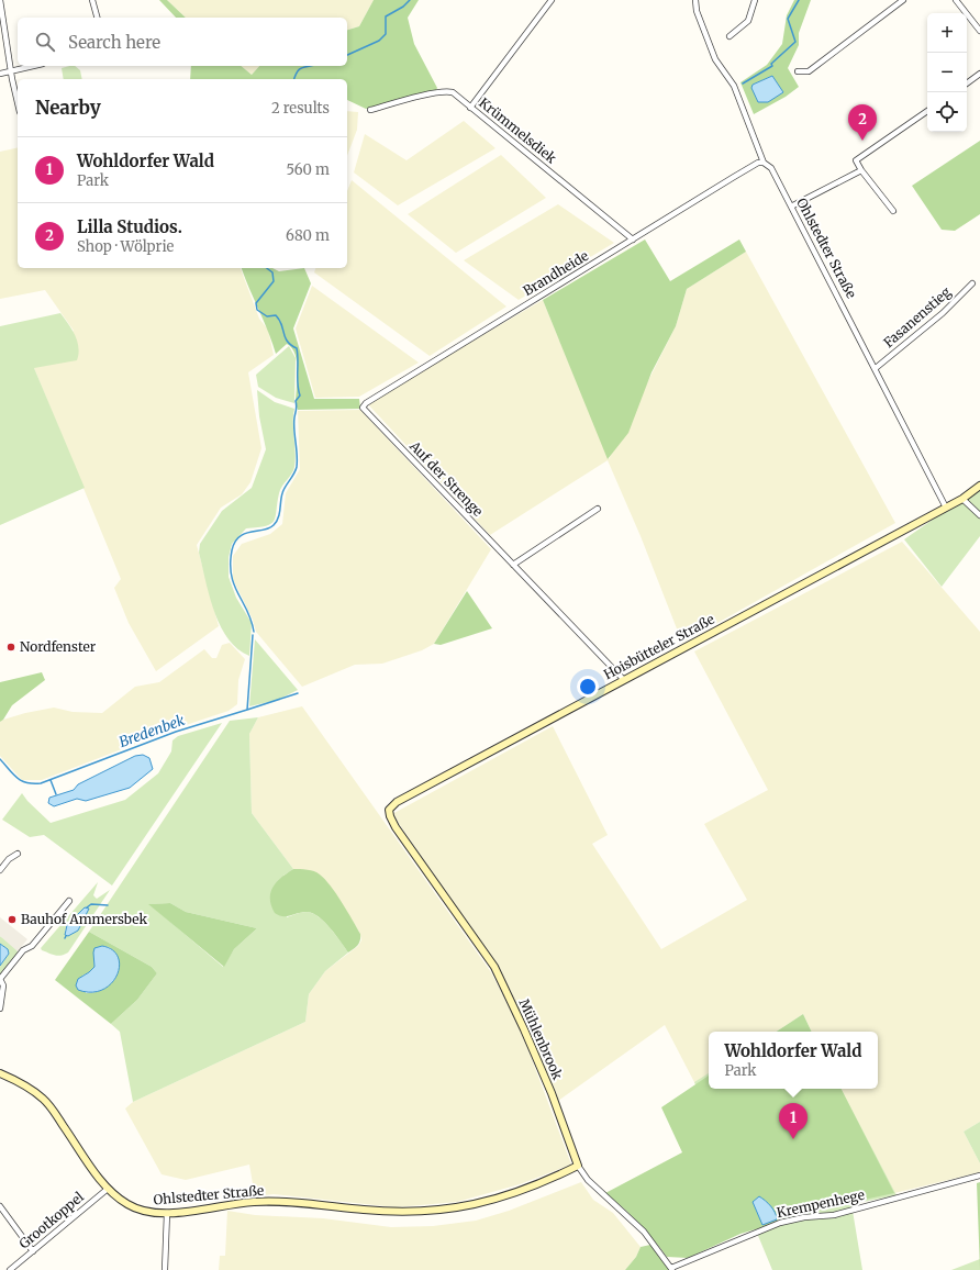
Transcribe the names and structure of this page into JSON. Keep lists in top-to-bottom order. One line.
{"streets":{"street":["Krümmelsdiek","Ohlstedter Straße","Brandheide","Fasanenstieg","Auf der Strenge","Hoisbütteler Straße","Mühlenbrook","Krempenhege","Grootkoppel"]},"crossings":[["Krümmelsdiek","Brandheide"],["Ohlstedter Straße","Brandheide"],["Ohlstedter Straße","Fasanenstieg"],["Ohlstedter Straße","Hoisbütteler Straße"],["Ohlstedter Straße","Mühlenbrook"],["Ohlstedter Straße","Grootkoppel"],["Brandheide","Auf der Strenge"],["Auf der Strenge","Hoisbütteler Straße"],["Hoisbütteler Straße","Mühlenbrook"],["Mühlenbrook","Krempenhege"]],"water":["Bredenbek"],"places":["Nordfenster","Bauhof Ammersbek"],"page":{"map_buttons":["+","−"],"search":"Search here","heading":["Nearby","2 results"],"pins":["2","1"],"list":[{"mark":"1","name":"Wohldorfer Wald","note":"Park","value":"560 m"},{"mark":"2","name":"Lilla Studios.","note":"Shop · Wölprie","value":"680 m"}],"popup":["Wohldorfer Wald","Park"]}}
